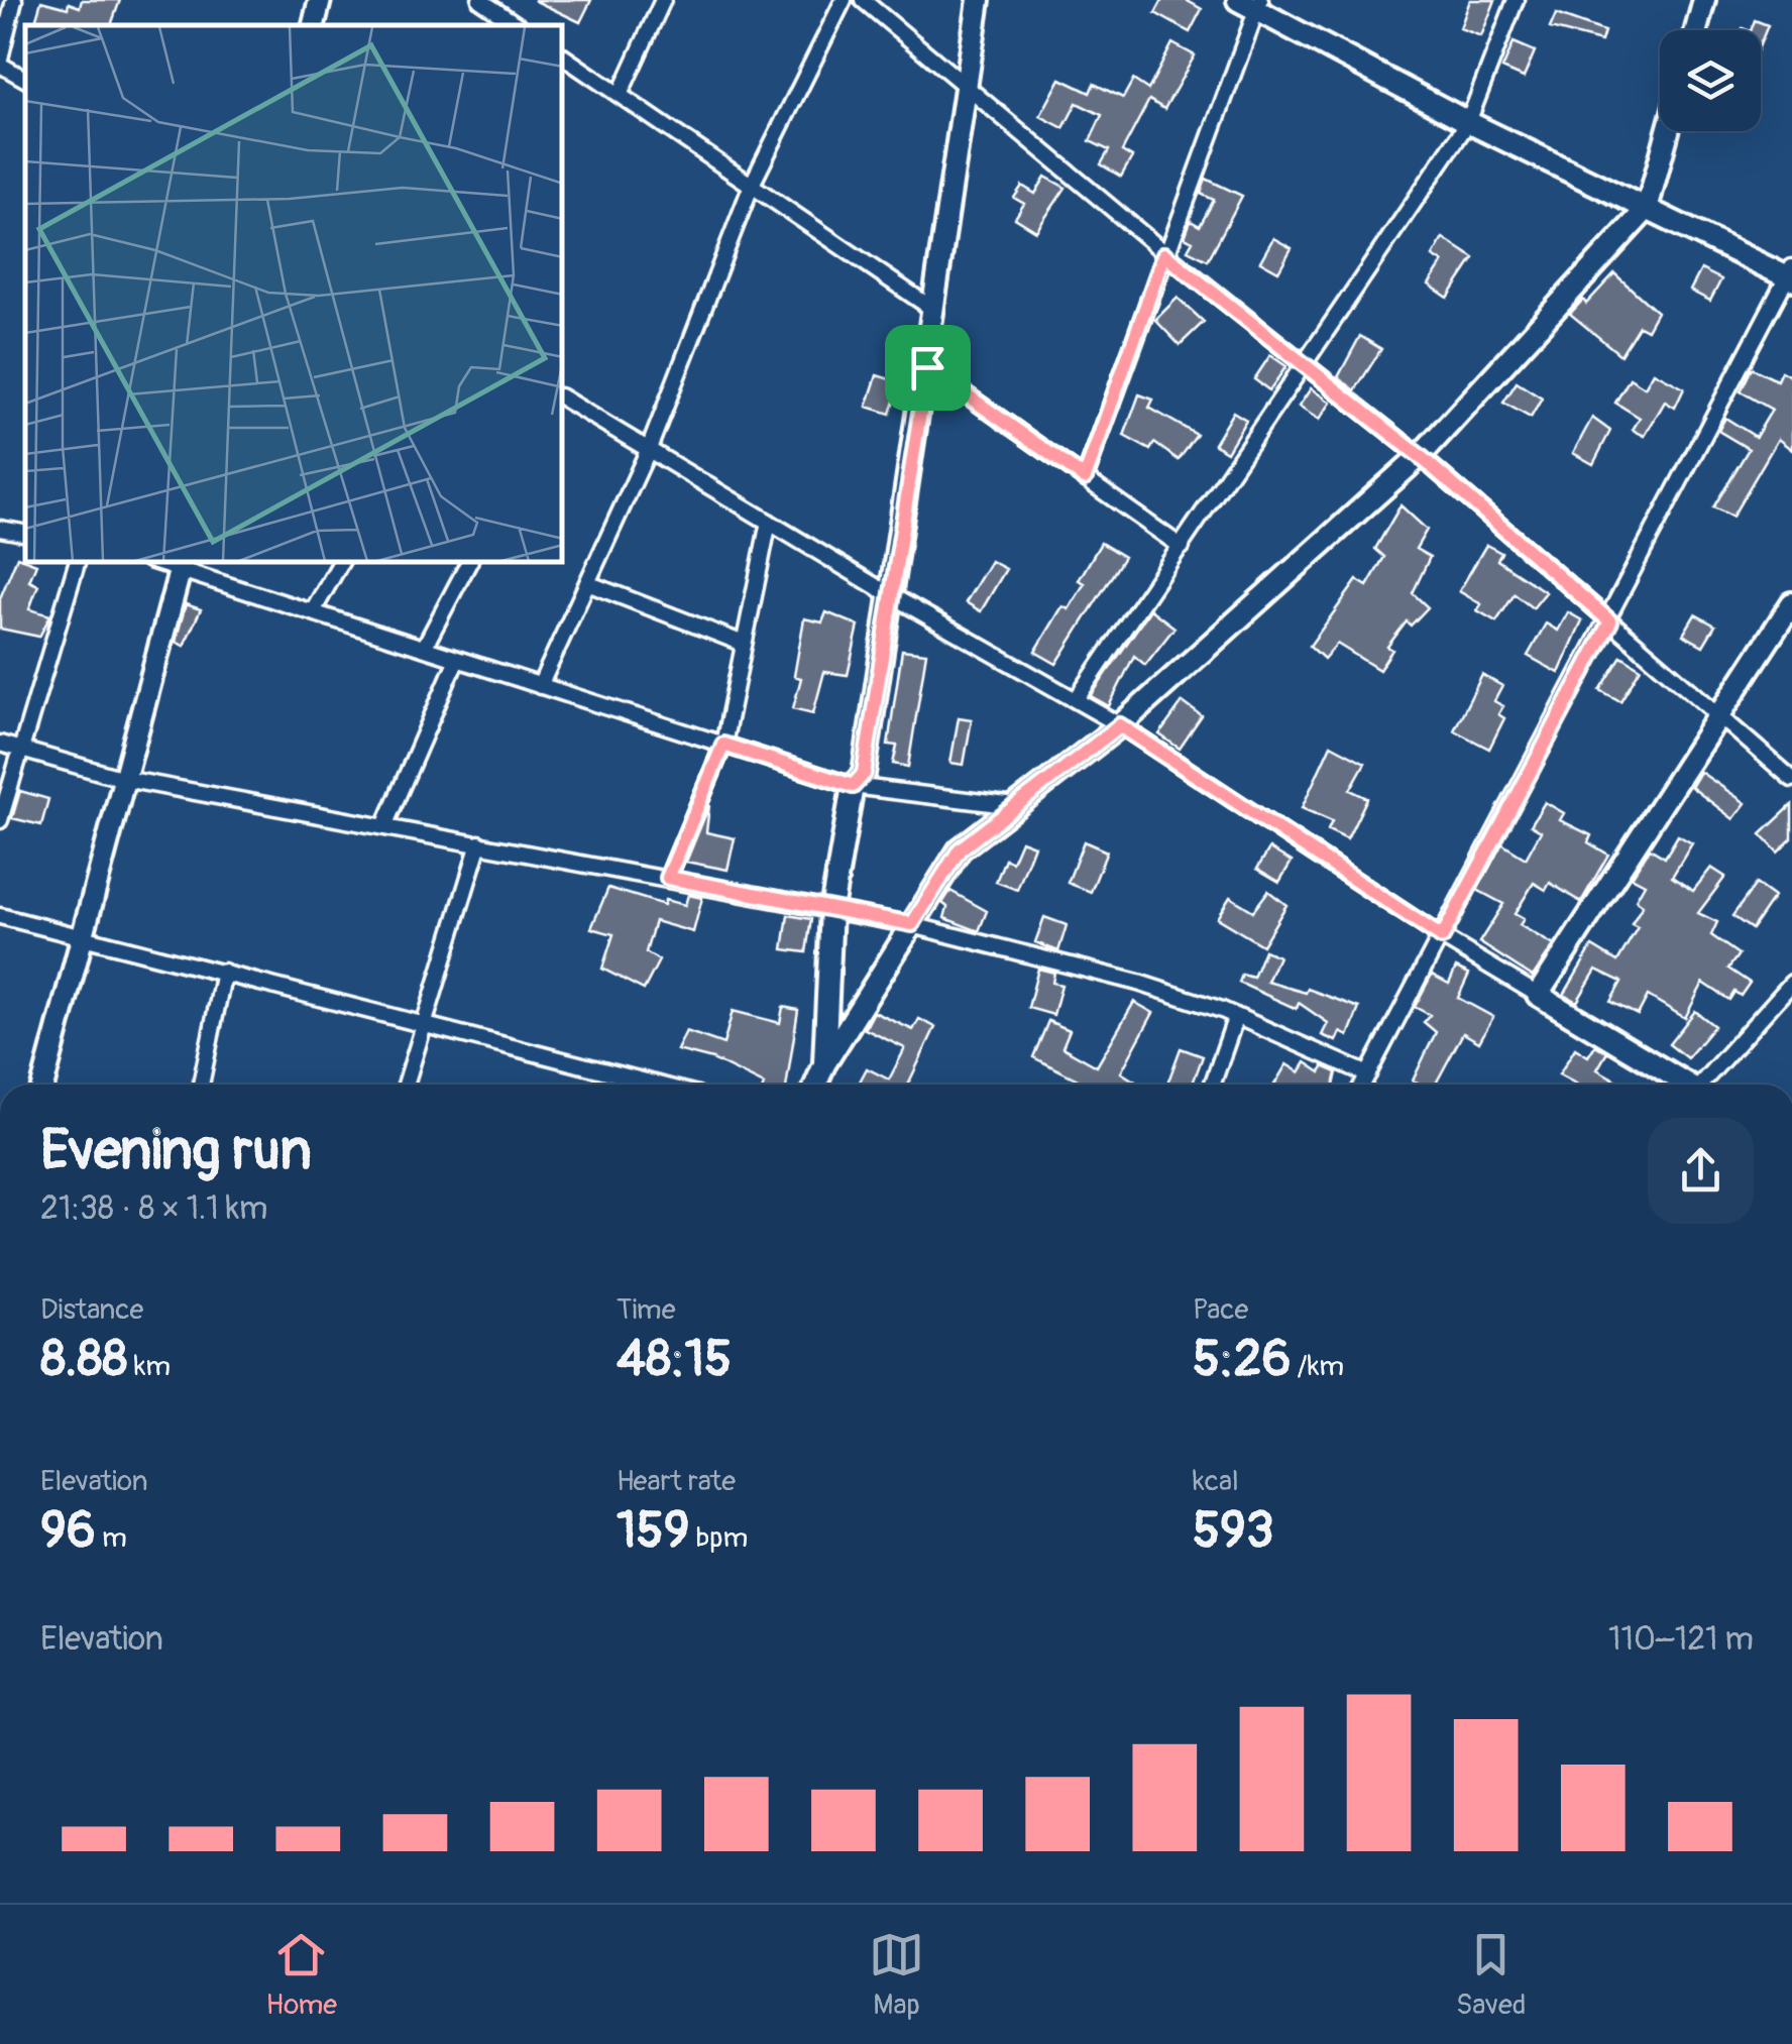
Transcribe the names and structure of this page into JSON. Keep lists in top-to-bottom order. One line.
{"page":{"heading":["Evening run","21:38 · 8 × 1.1 km"],"stats":[["Distance","8.88 km"],["Time","48:15"],["Pace","5:26 /km"],["Elevation","96 m"],["Heart rate","159 bpm"],["kcal","593"]],"chart":["Elevation","110–121 m"],"tabs":["Home","Map","Saved"]}}
